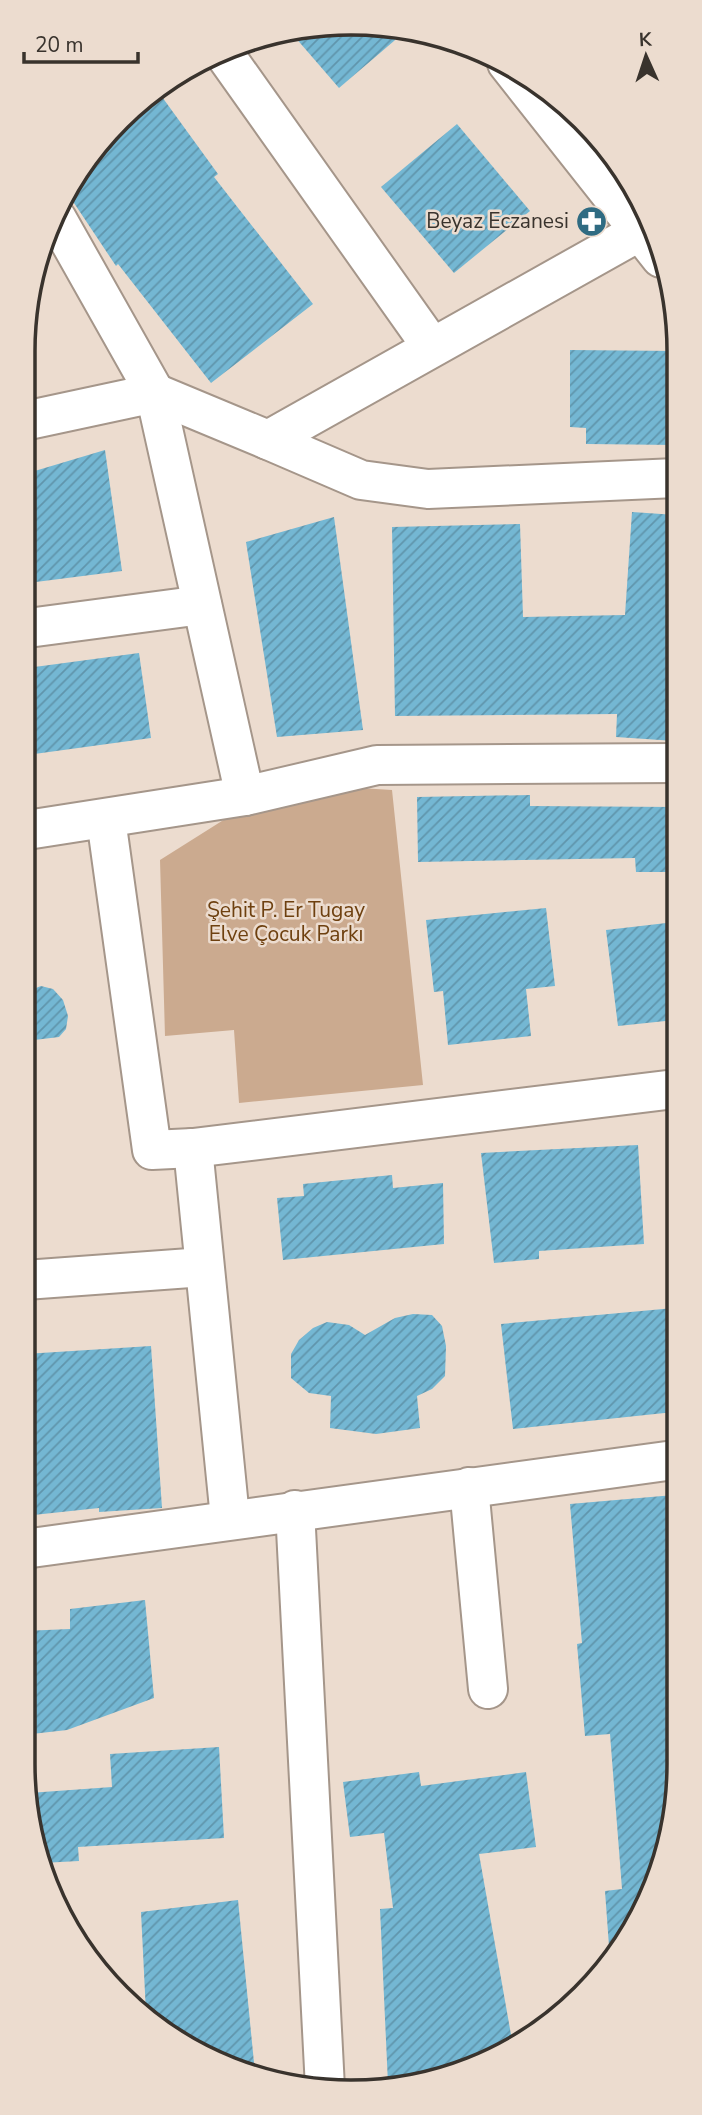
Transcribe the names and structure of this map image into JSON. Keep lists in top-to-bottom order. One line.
{"parks":["Şehit P. Er Tugay Elve Çocuk Parkı"],"places":{"pharmacy":["Beyaz Eczanesi"]},"scale_bar":"20 m","north":"top"}
